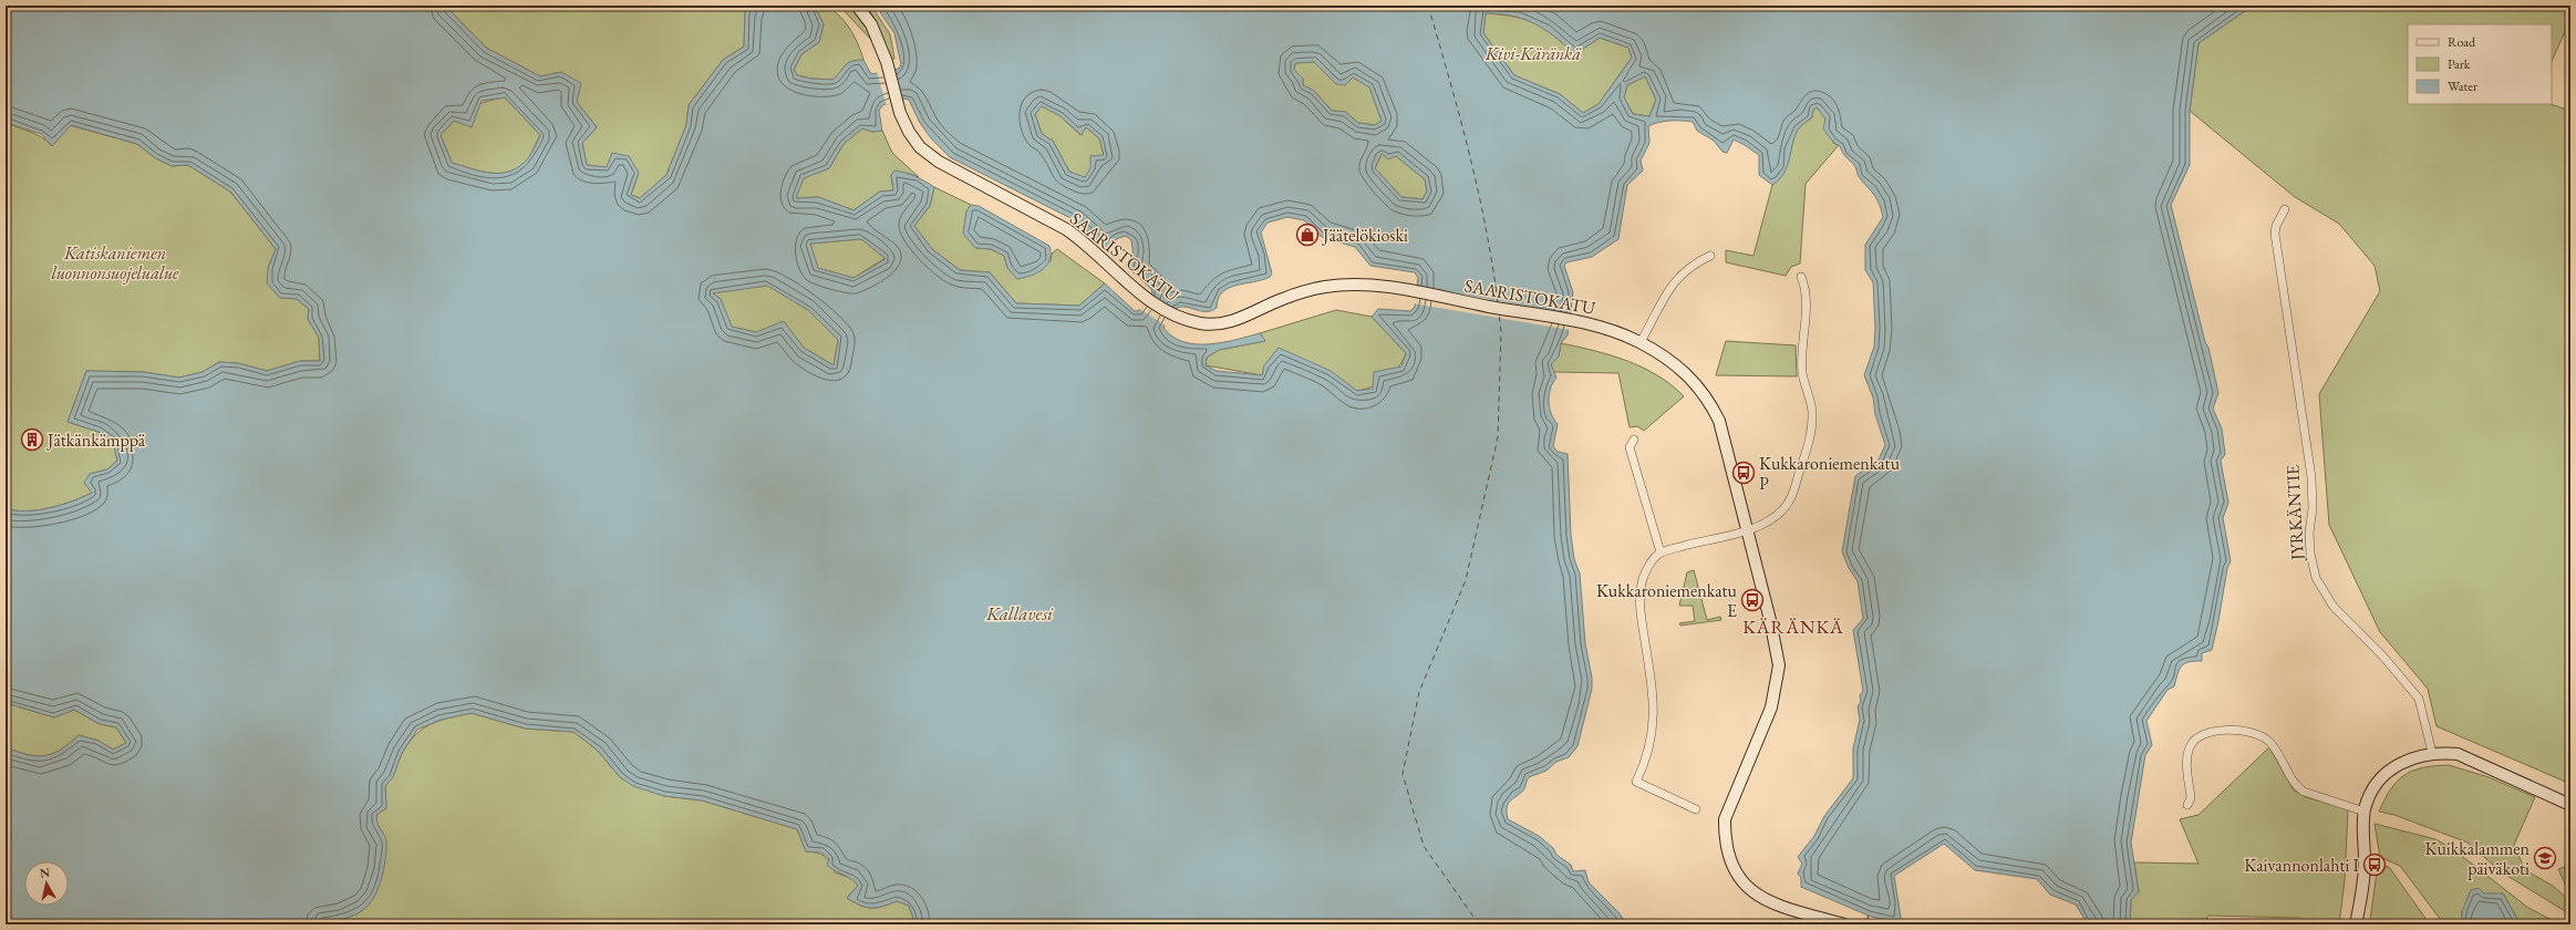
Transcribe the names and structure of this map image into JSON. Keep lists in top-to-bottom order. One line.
{"streets":{"main road":["SAARISTOKATU"],"street":["JYRKÄNTIE"]},"districts":["KÄRÄNKÄ"],"water":["Kallavesi"],"parks":["Kivi-Käränkä","Katiskaniemen luonnonsuojelualue"],"places":{"shop":["Jäätelökioski"],"building":["Jätkänkämppä"],"bus stop":["Kukkaroniemenkatu P","Kukkaroniemenkatu E","Kaivannonlahti I"],"school or university":["Kuikkalammen päiväkoti"]},"legend":["Road","Park","Water"],"north":"top"}
